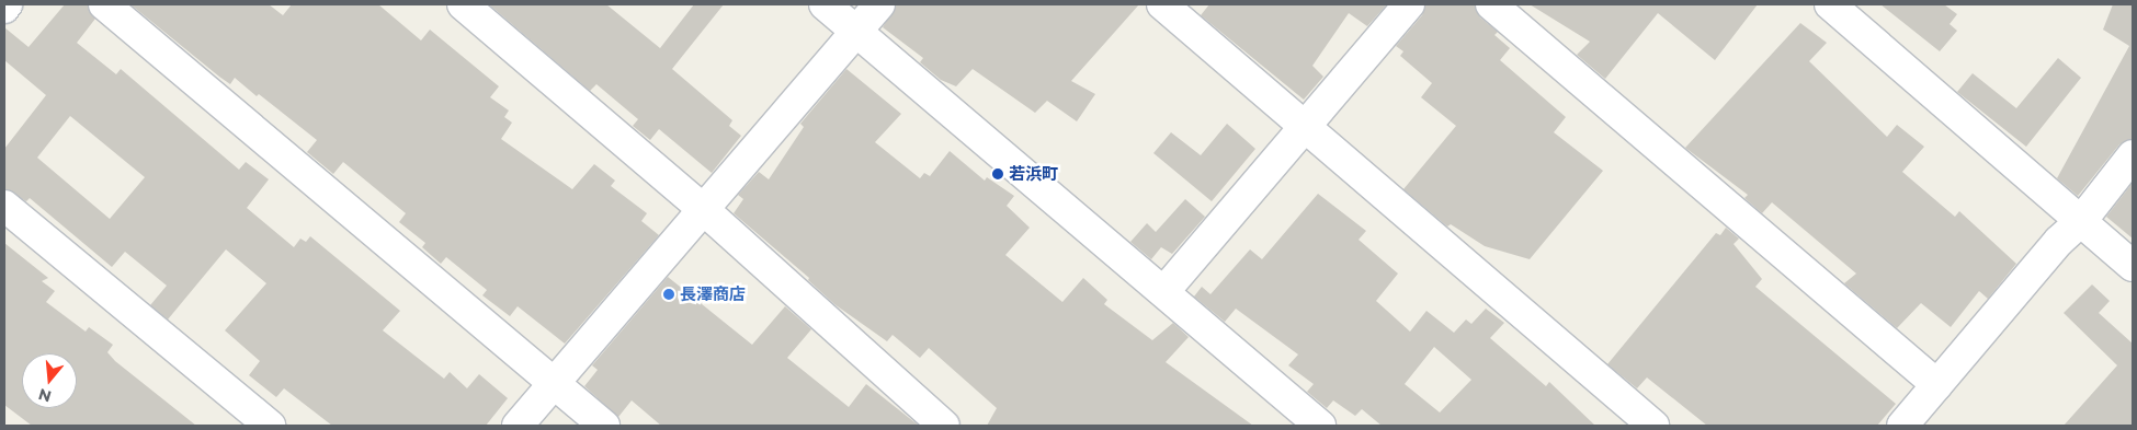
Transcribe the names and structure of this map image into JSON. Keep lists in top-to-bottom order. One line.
{"places":["若浜町","長澤商店"],"north":"bottom"}
